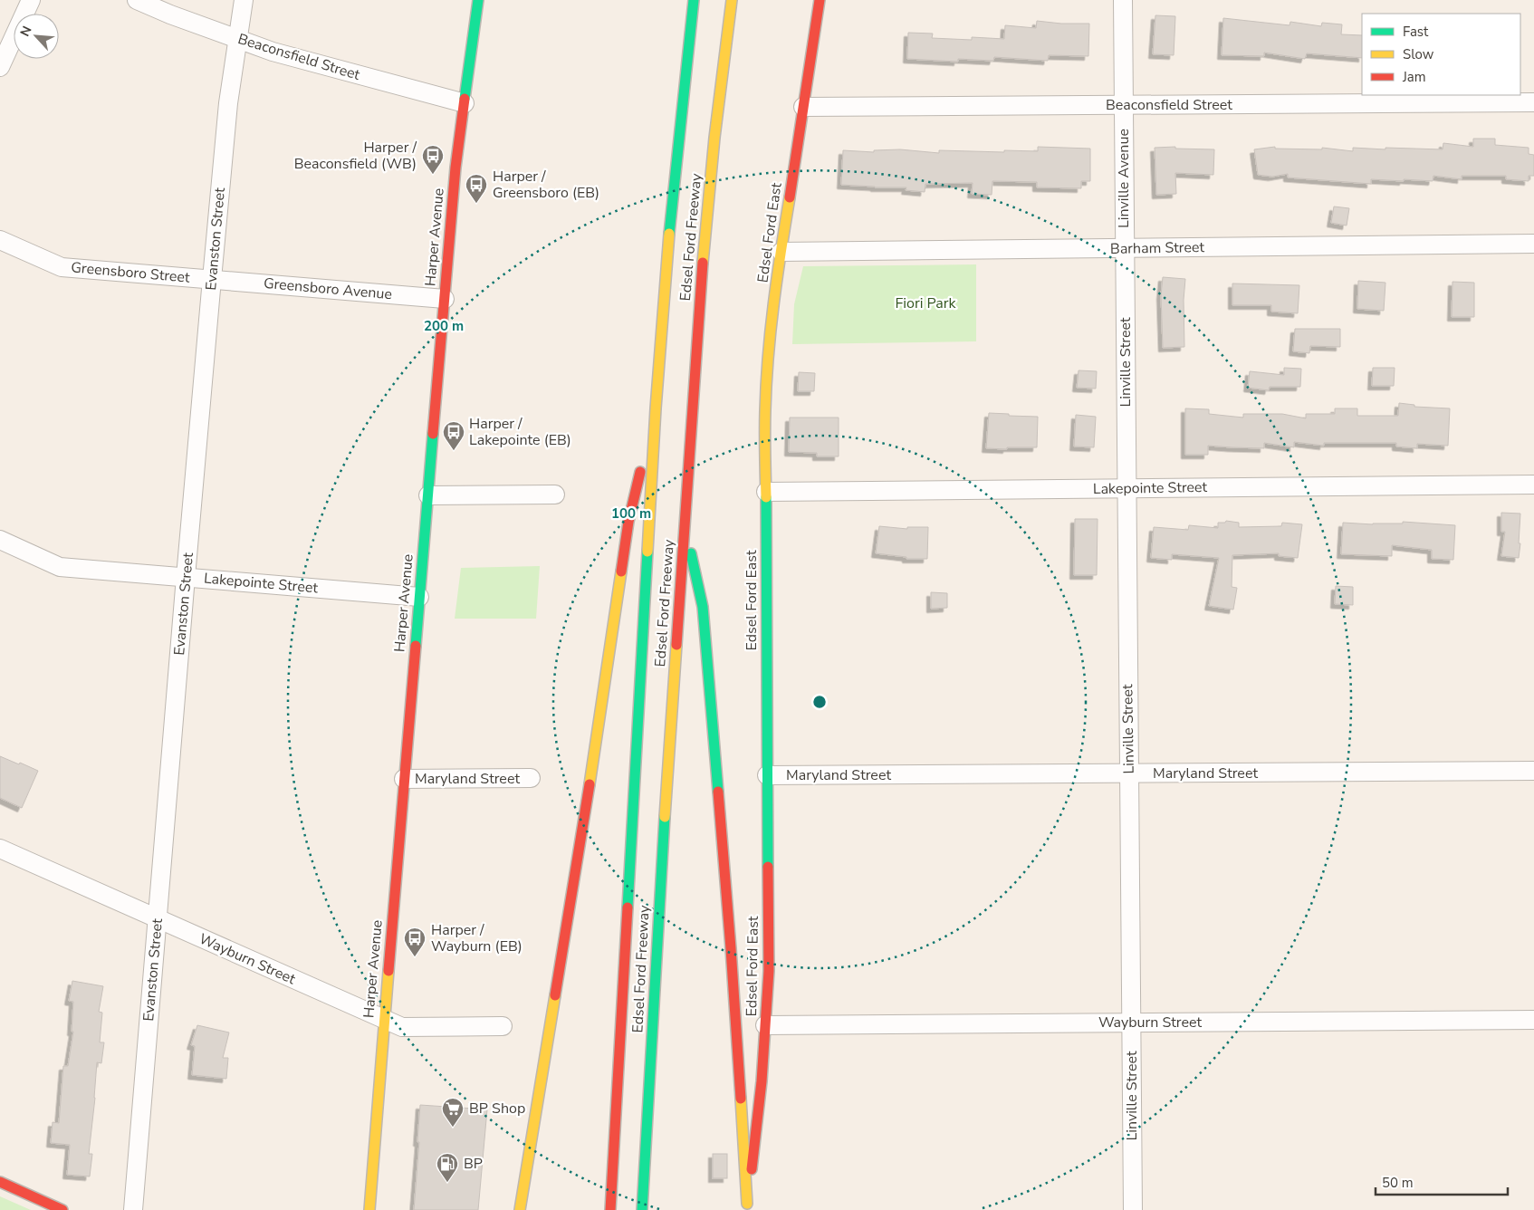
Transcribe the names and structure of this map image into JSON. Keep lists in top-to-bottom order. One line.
{"streets":{"main road":["Edsel Ford East","Harper Avenue","Edsel Ford Freeway"],"street":["Beaconsfield Street","Linville Avenue","Evanston Street","Barham Street","Greensboro Street","Greensboro Avenue","Linville Street","Lakepointe Street","Maryland Street","Wayburn Street"]},"crossings":[["Beaconsfield Street","Linville Avenue"],["Beaconsfield Street","Edsel Ford East"],["Beaconsfield Street","Harper Avenue"],["Beaconsfield Street","Evanston Street"],["Linville Avenue","Barham Street"],["Linville Avenue","Linville Street"],["Edsel Ford East","Barham Street"],["Edsel Ford East","Lakepointe Street"],["Edsel Ford East","Maryland Street"],["Edsel Ford East","Wayburn Street"],["Harper Avenue","Greensboro Avenue"],["Harper Avenue","Lakepointe Street"],["Harper Avenue","Maryland Street"],["Harper Avenue","Wayburn Street"],["Evanston Street","Greensboro Street"],["Evanston Street","Greensboro Avenue"],["Evanston Street","Lakepointe Street"],["Evanston Street","Wayburn Street"],["Barham Street","Linville Street"],["Greensboro Street","Greensboro Avenue"],["Linville Street","Lakepointe Street"],["Linville Street","Maryland Street"],["Linville Street","Wayburn Street"]],"parks":["Fiori Park"],"places":{"bus stop":["Harper / Beaconsfield (WB)","Harper / Greensboro (EB)","Harper / Lakepointe (EB)","Harper / Wayburn (EB)"],"supermarket":["BP Shop"],"fuel station":["BP"]},"legend":["Fast","Slow","Jam"],"scale_bar":"50 m","north":"top left","rings":["200 m","100 m"]}
